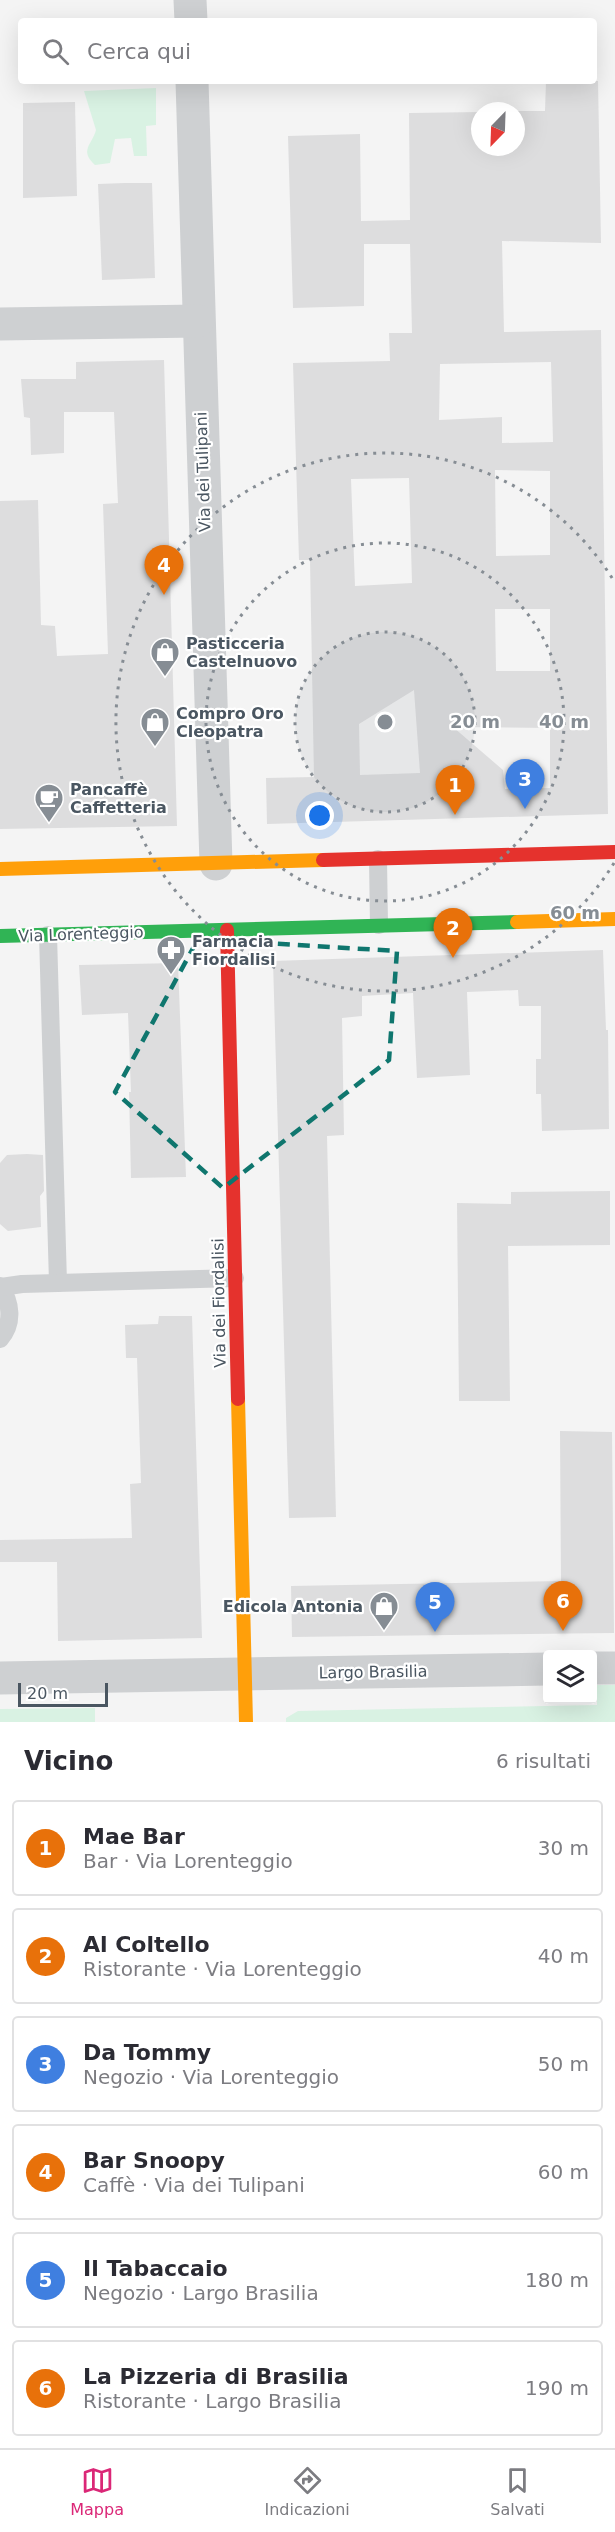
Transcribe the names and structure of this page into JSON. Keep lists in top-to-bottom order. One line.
{"streets":{"main road":["Via Lorenteggio","Via dei Fiordalisi"],"street":["Via dei Tulipani","Largo Brasilia"]},"crossings":[["Via Lorenteggio","Via dei Fiordalisi"],["Via dei Fiordalisi","Largo Brasilia"]],"places":{"shop":["Pasticceria Castelnuovo","Compro Oro Cleopatra","Edicola Antonia"],"cafe":["Pancaffè Caffetteria"],"pharmacy":["Farmacia Fiordalisi"]},"scale_bar":"20 m","north":"bottom left","page":{"search":"Cerca qui","pins":["4","3","1","2","6","5"],"scale":"20 m","heading":["Vicino","6 risultati"],"list":[{"mark":"1","name":"Mae Bar","note":"Bar · Via Lorenteggio","value":"30 m"},{"mark":"2","name":"Al Coltello","note":"Ristorante · Via Lorenteggio","value":"40 m"},{"mark":"3","name":"Da Tommy","note":"Negozio · Via Lorenteggio","value":"50 m"},{"mark":"4","name":"Bar Snoopy","note":"Caffè · Via dei Tulipani","value":"60 m"},{"mark":"5","name":"Il Tabaccaio","note":"Negozio · Largo Brasilia","value":"180 m"},{"mark":"6","name":"La Pizzeria di Brasilia","note":"Ristorante · Largo Brasilia","value":"190 m"}],"nav":["Mappa","Indicazioni","Salvati"]},"rings":["20 m","40 m","60 m"]}
